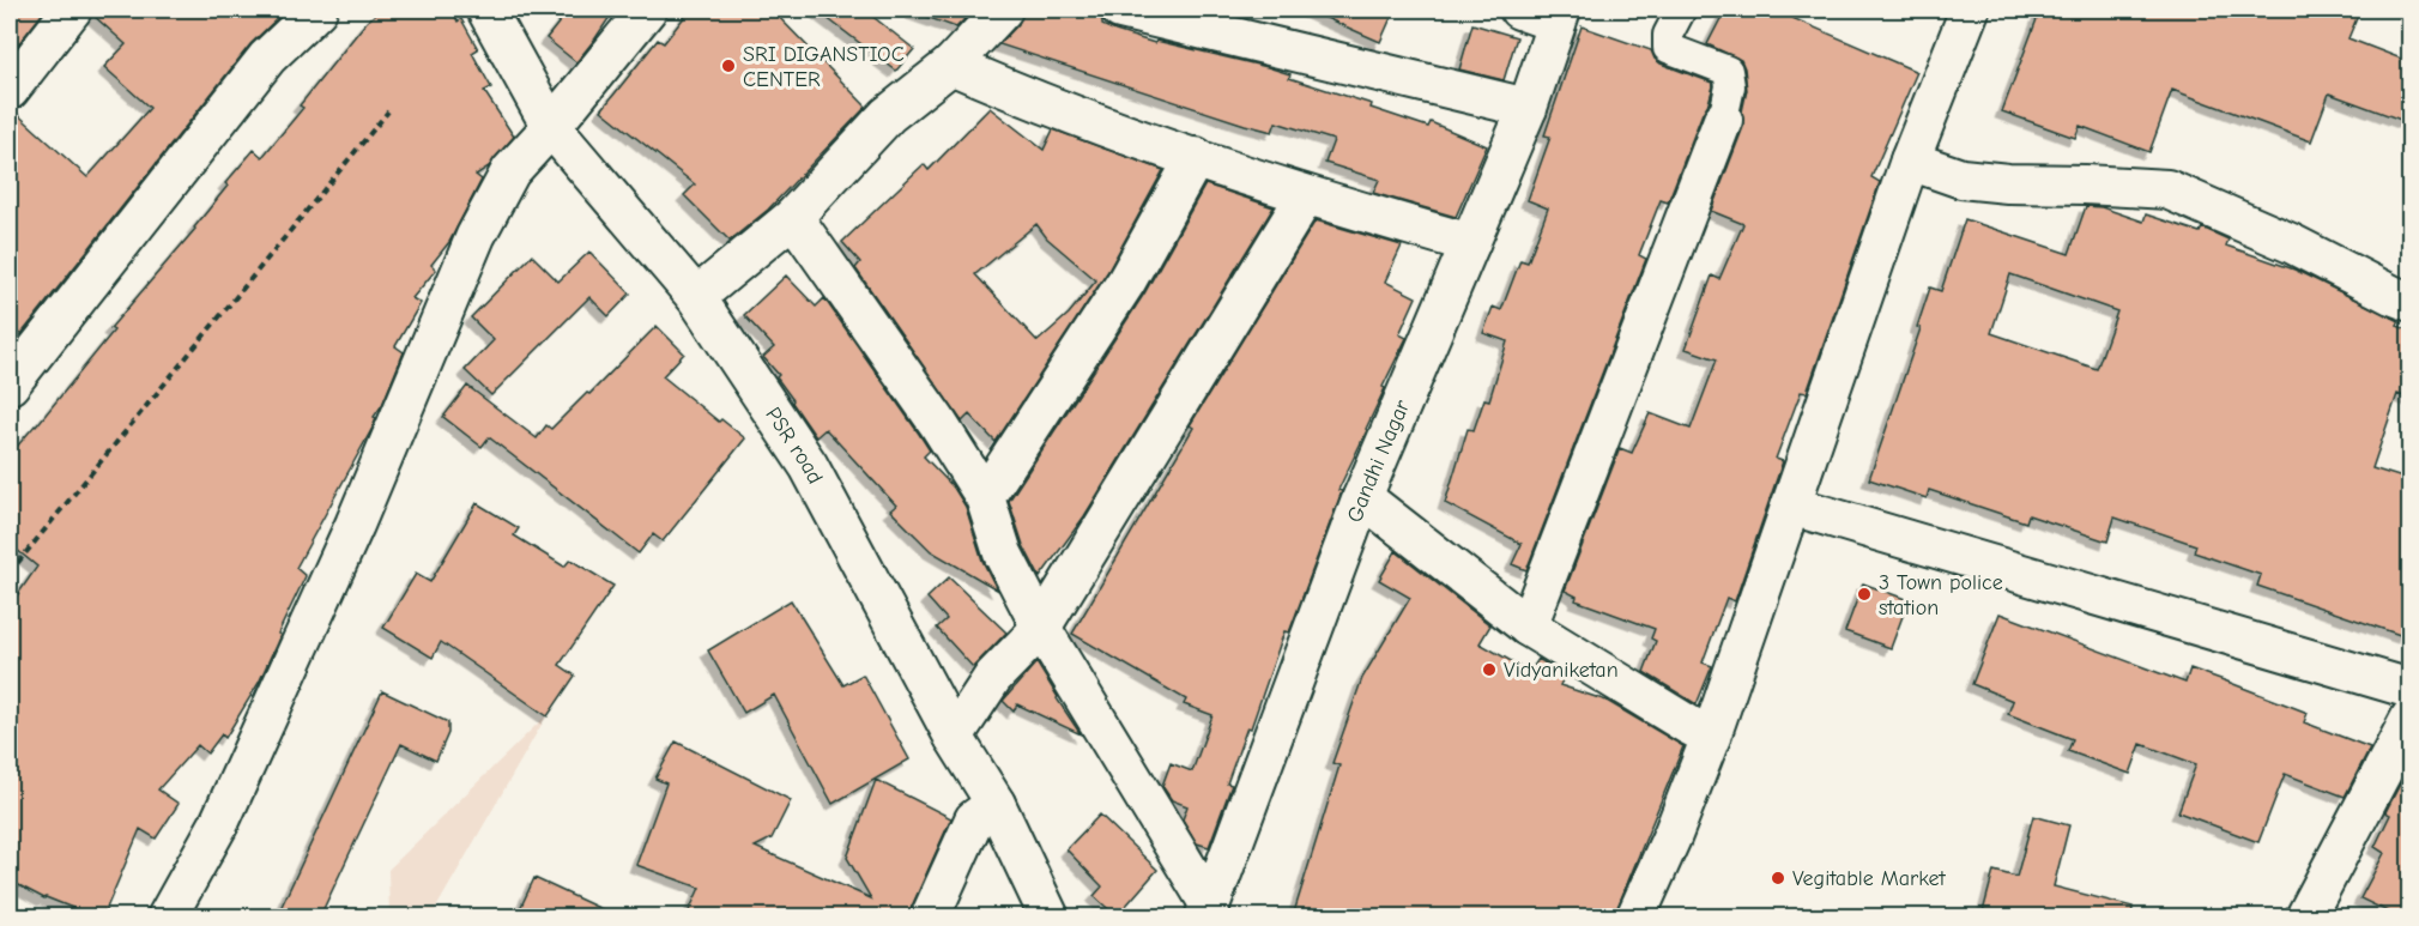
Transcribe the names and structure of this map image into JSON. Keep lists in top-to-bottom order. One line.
{"streets":{"street":["PSR road","Gandhi Nagar"]},"places":["SRI DIGANSTIOC CENTER","3 Town police station","Vidyaniketan","Vegitable Market"]}
